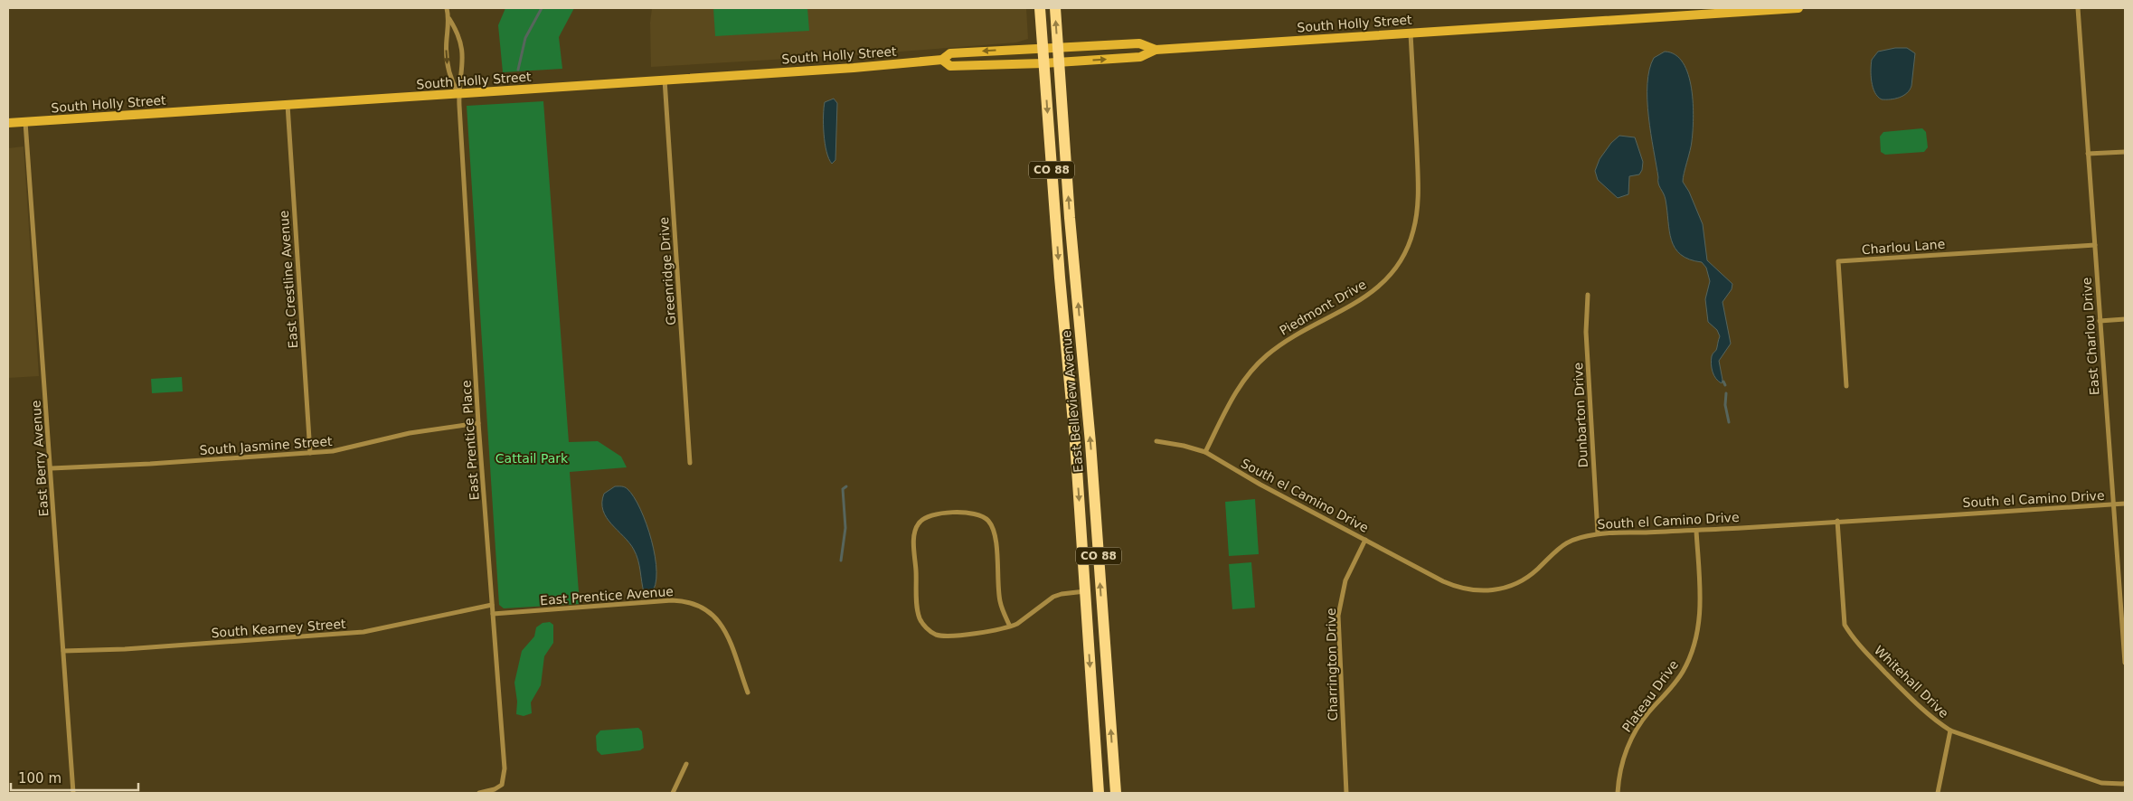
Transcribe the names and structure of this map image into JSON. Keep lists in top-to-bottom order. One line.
{"streets":{"main road":["CO 88","East Belleview Avenue"],"street":["South Holly Street","Charlou Lane","Greenridge Drive","East Crestline Avenue","Piedmont Drive","East Charlou Drive","Dunbarton Drive","East Prentice Place","South Jasmine Street","East Berry Avenue","South el Camino Drive","East Prentice Avenue","South Kearney Street","Charrington Drive","Whitehall Drive","Plateau Drive"]},"crossings":[["South Holly Street","Greenridge Drive"],["South Holly Street","East Crestline Avenue"],["South Holly Street","Piedmont Drive"],["South Holly Street","East Belleview Avenue"],["South Holly Street","East Prentice Place"],["South Holly Street","East Berry Avenue"],["Charlou Lane","East Charlou Drive"],["East Crestline Avenue","South Jasmine Street"],["Piedmont Drive","South el Camino Drive"],["East Charlou Drive","South el Camino Drive"],["Dunbarton Drive","South el Camino Drive"],["East Prentice Place","South Jasmine Street"],["East Prentice Place","East Prentice Avenue"],["East Prentice Place","South Kearney Street"],["South Jasmine Street","East Berry Avenue"],["East Berry Avenue","South Kearney Street"],["South el Camino Drive","Charrington Drive"],["South el Camino Drive","Whitehall Drive"],["South el Camino Drive","Plateau Drive"]],"parks":["Cattail Park"],"scale_bar":"100 m"}
